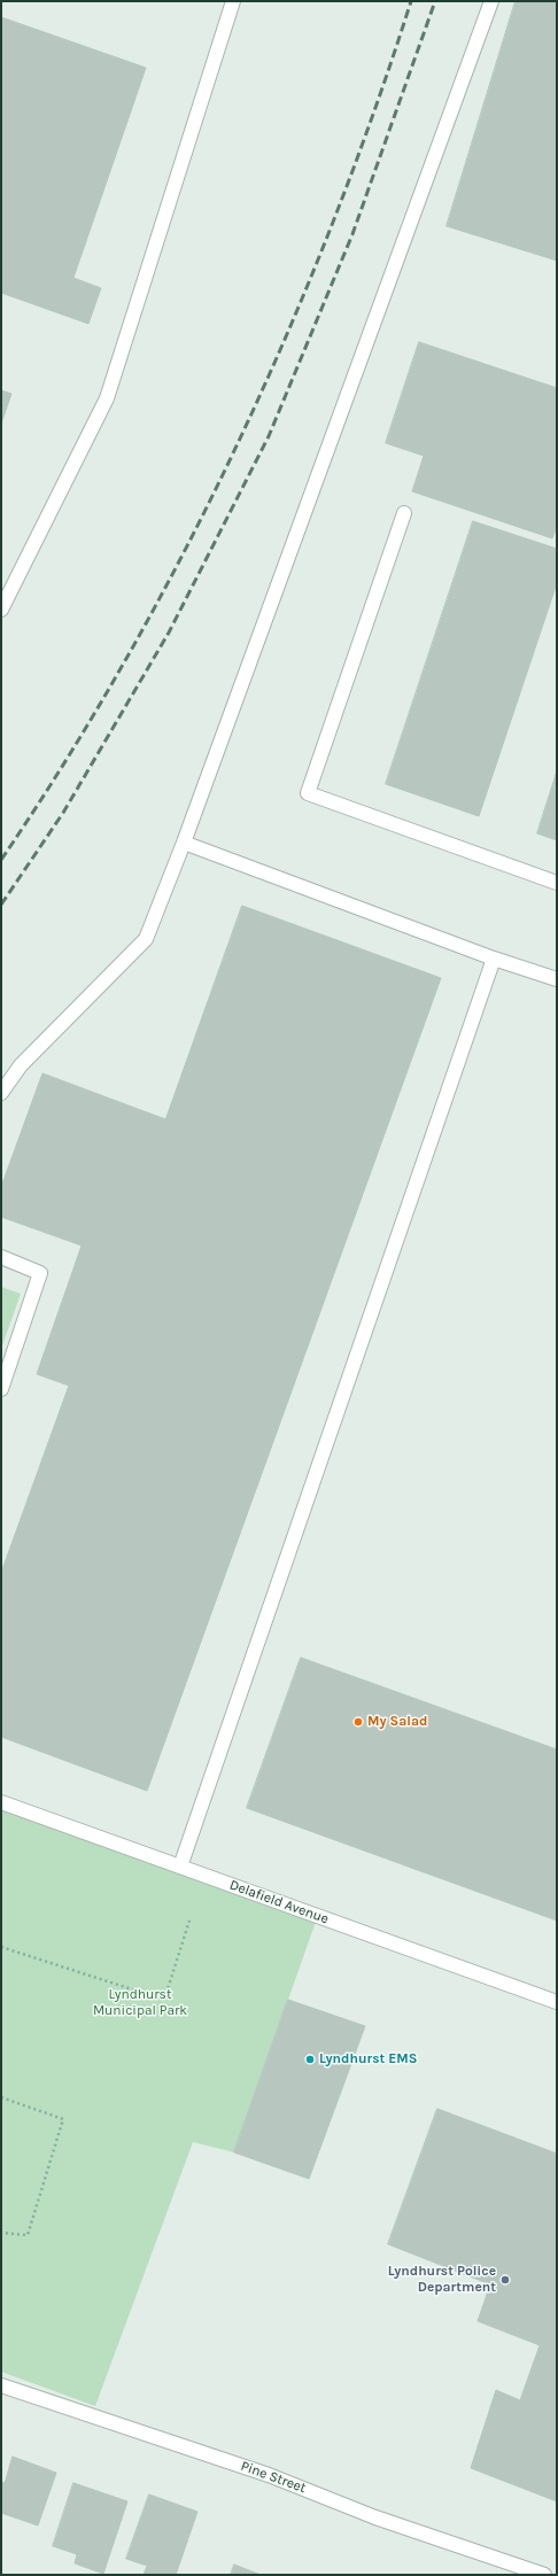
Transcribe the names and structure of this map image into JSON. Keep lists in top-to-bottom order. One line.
{"streets":{"street":["Delafield Avenue","Pine Street"]},"parks":["Lyndhurst Municipal Park"],"places":["My Salad","Lyndhurst EMS","Lyndhurst Police Department"]}
